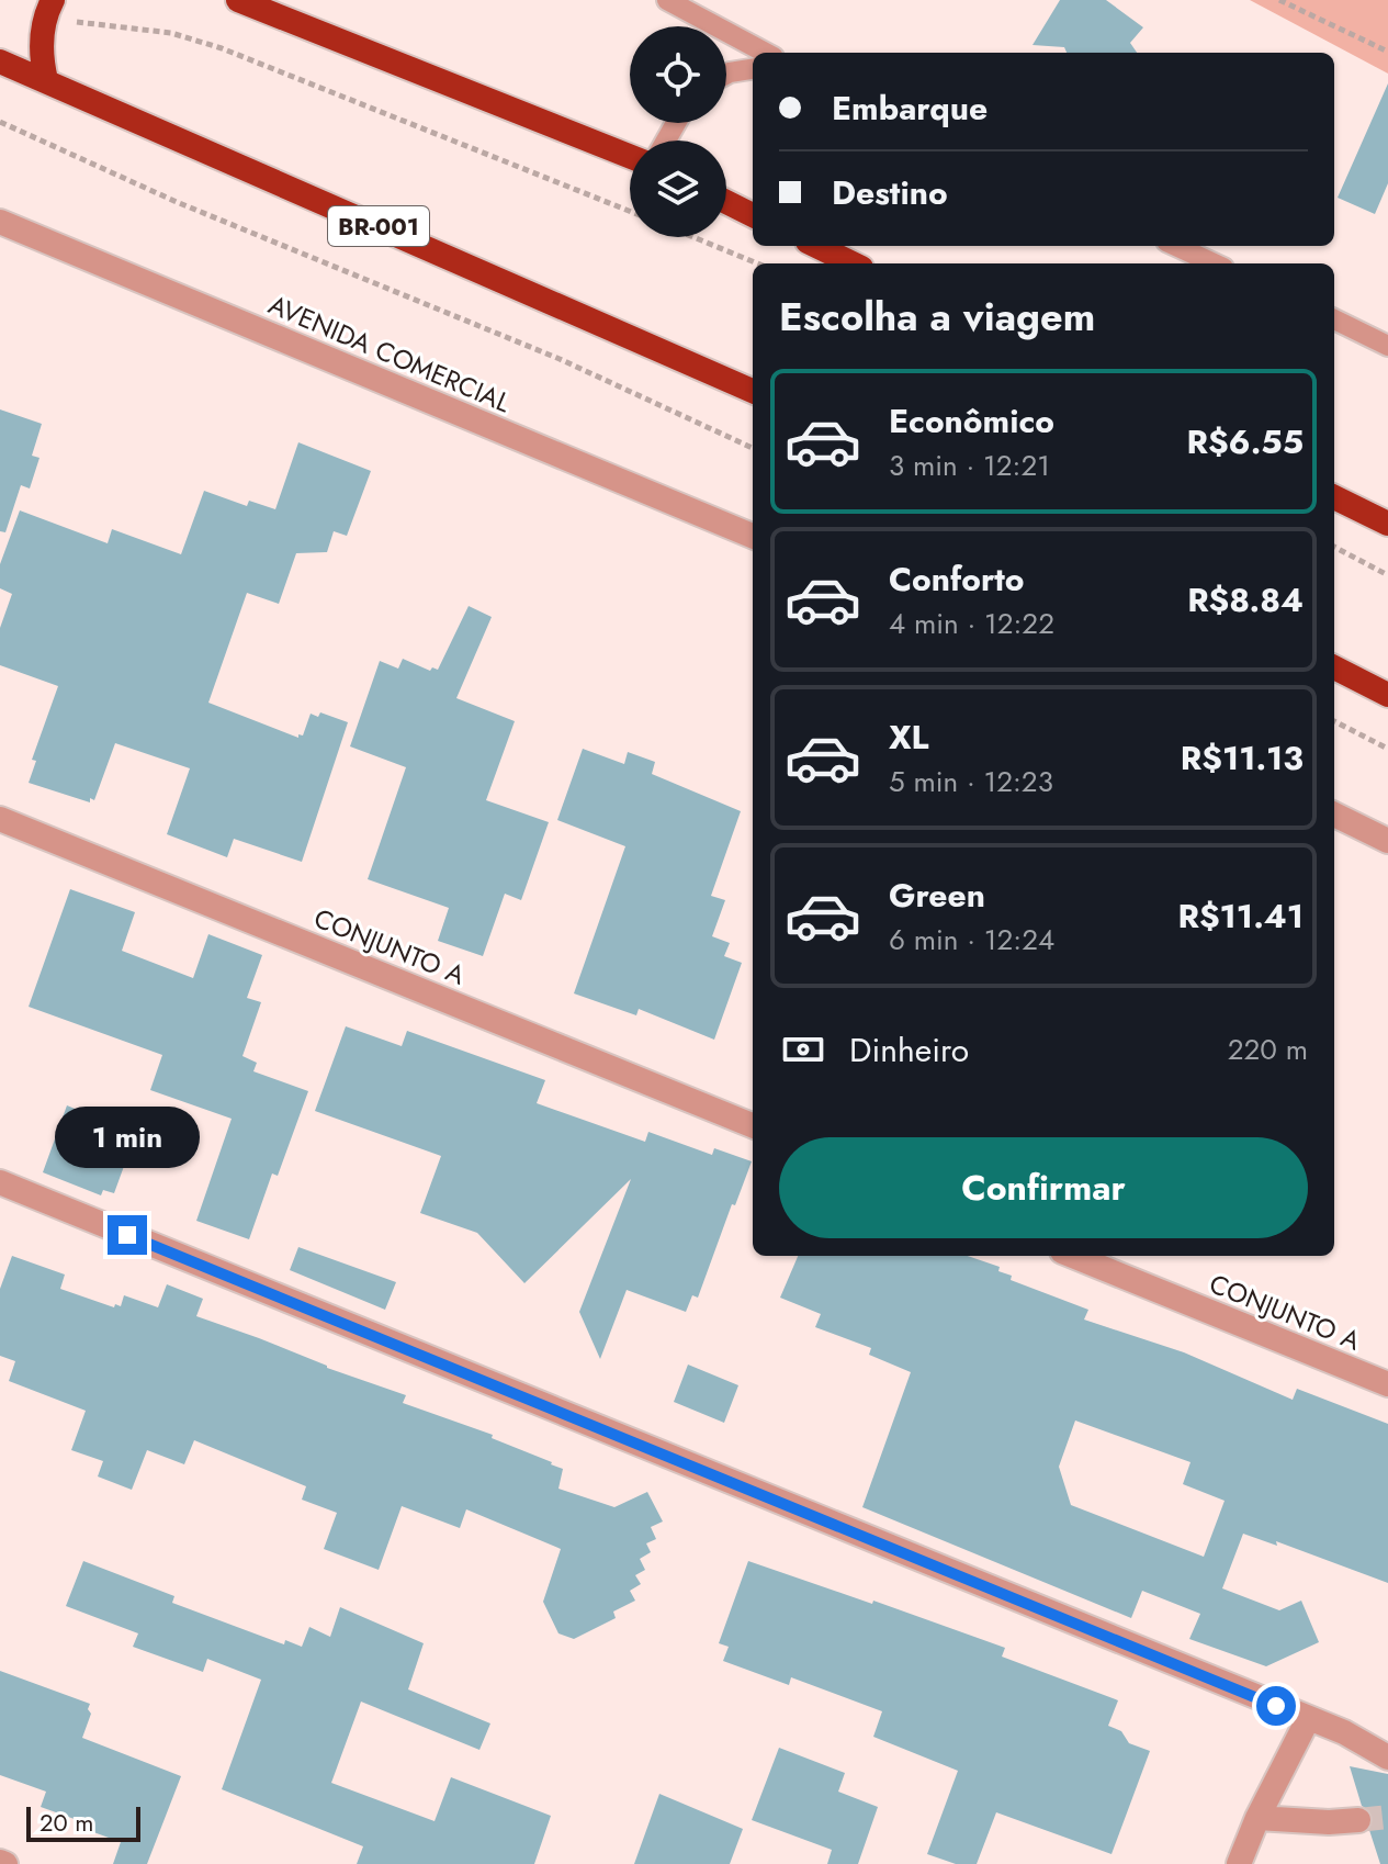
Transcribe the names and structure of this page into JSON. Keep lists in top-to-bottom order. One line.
{"streets":{"highway":["BR-001"],"street":["AVENIDA COMERCIAL","CONJUNTO A"]},"scale_bar":"20 m","page":{"banner":["Embarque","Destino"],"heading":"Escolha a viagem","list":[{"name":"Econômico","note":"3 min · 12:21","value":"R$6.55"},{"name":"Conforto","note":"4 min · 12:22","value":"R$8.84"},{"name":"XL","note":"5 min · 12:23","value":"R$11.13"},{"name":"Green","note":"6 min · 12:24","value":"R$11.41"}],"pay":["Dinheiro","220 m"],"bubble":"1 min","buttons":"Confirmar","scale":"20 m"}}
